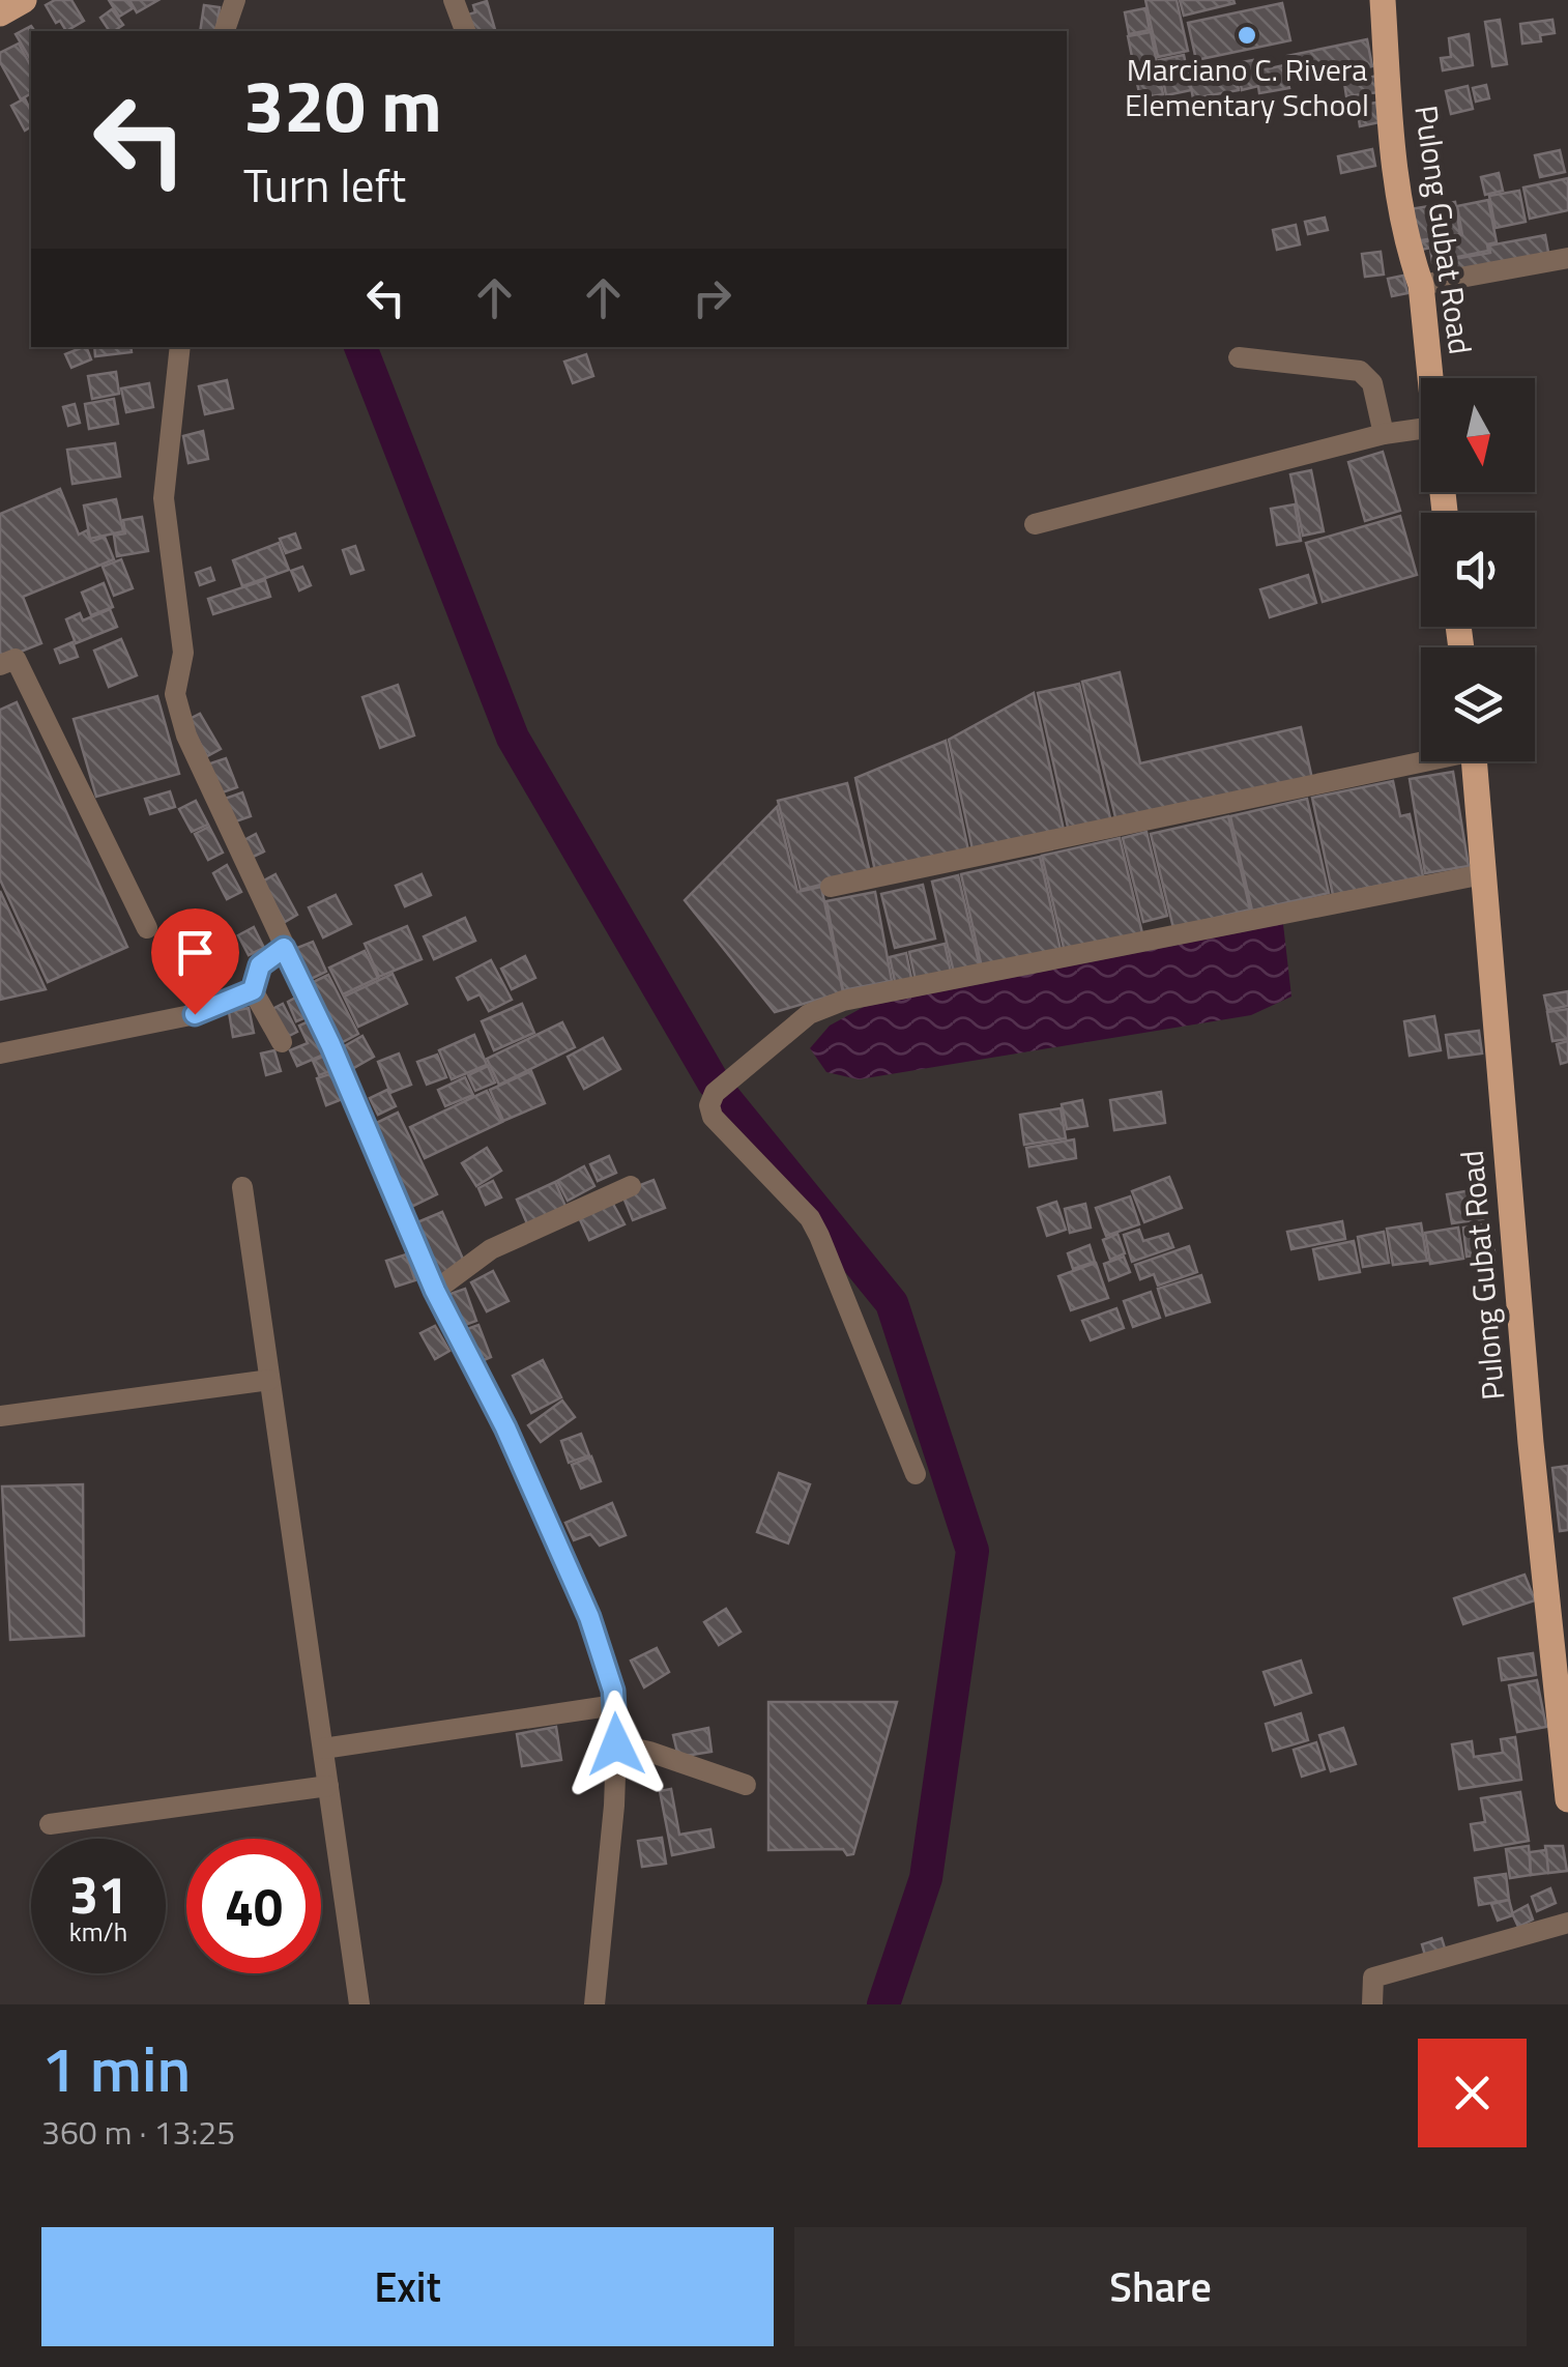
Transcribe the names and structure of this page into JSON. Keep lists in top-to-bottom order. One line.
{"streets":{"main road":["Pulong Gubat Road"]},"places":["Marciano C. Rivera Elementary School"],"north":"bottom","page":{"turn":["320 m","Turn left"],"speed":"31 km/h","limit":"40","heading":["1 min","360 m · 13:25"],"buttons":["Exit","Share"]}}
